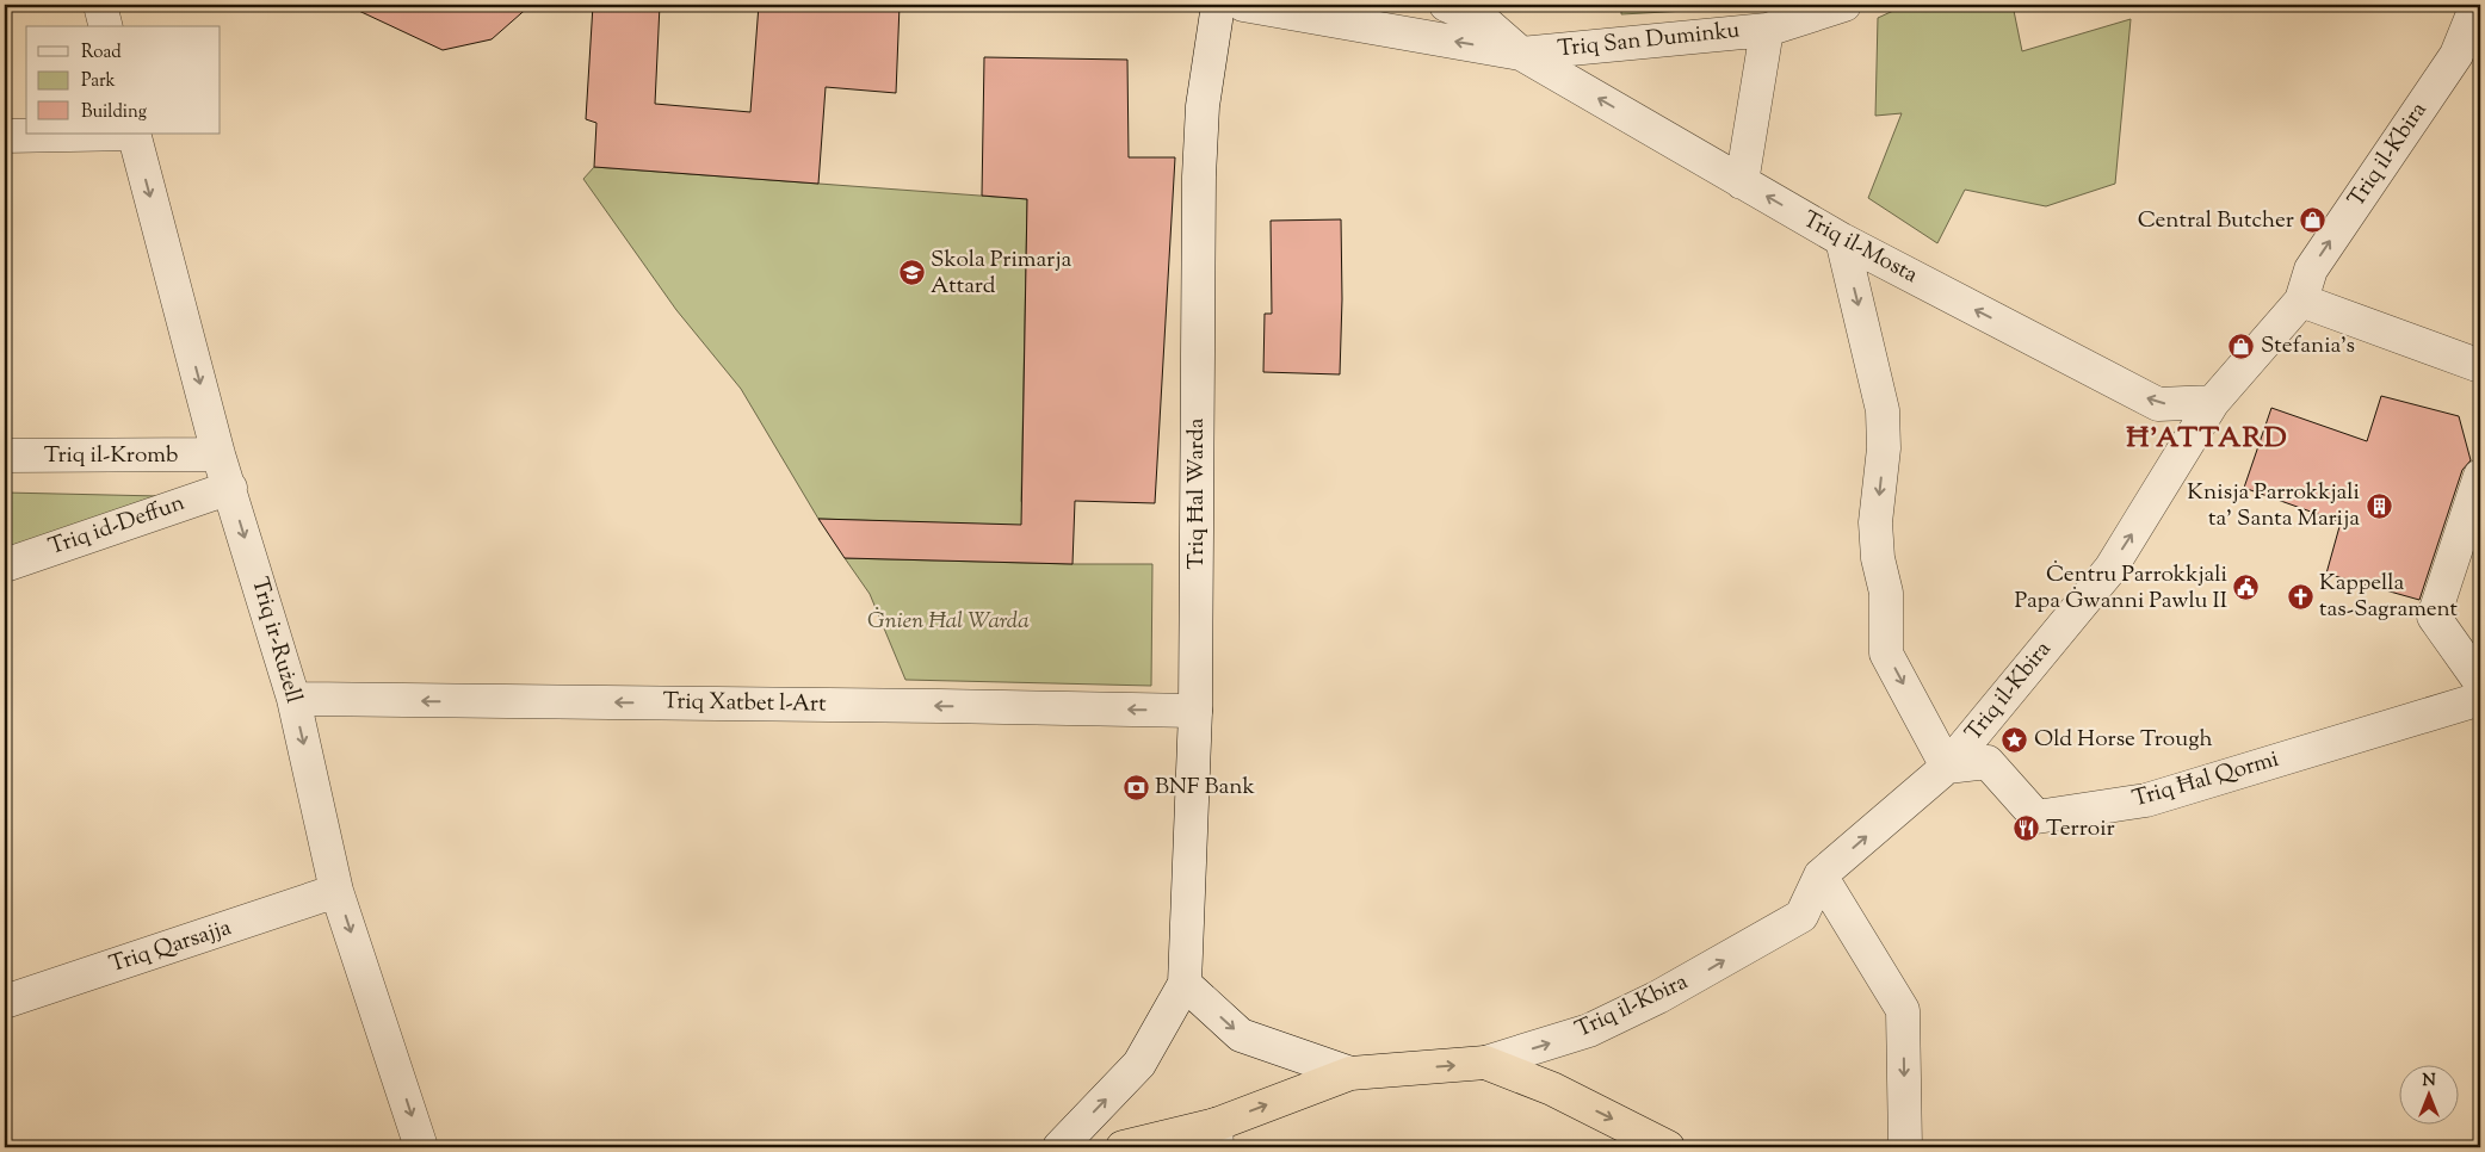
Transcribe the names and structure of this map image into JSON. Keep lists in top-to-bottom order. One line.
{"streets":{"street":["Triq San Duminku","Triq il-Kbira","Triq il-Mosta","Triq il-Kromb","Triq Ħal Warda","Triq id-Deffun","Triq ir-Rużell","Triq Xatbet l-Art","Triq Ħal Qormi","Triq Qarsajja"]},"crossings":[["Triq San Duminku","Triq il-Mosta"],["Triq il-Kbira","Triq il-Mosta"],["Triq il-Kbira","Triq Ħal Qormi"],["Triq il-Kromb","Triq ir-Rużell"],["Triq Ħal Warda","Triq Xatbet l-Art"],["Triq id-Deffun","Triq ir-Rużell"],["Triq ir-Rużell","Triq Xatbet l-Art"],["Triq ir-Rużell","Triq Qarsajja"]],"one_way":["Triq il-Kbira","Triq il-Mosta","Triq ir-Rużell","Triq Xatbet l-Art"],"districts":["Ħ'ATTARD"],"parks":["Ġnien Ħal Warda"],"places":{"shop":["Central Butcher","Stefania's"],"school or university":["Skola Primarja Attard"],"building":["Knisja Parrokkjali ta' Santa Marija"],"public building":["Ċentru Parrokkjali Papa Ġwanni Pawlu II"],"church":["Kappella tas-Sagrament"],"place":["Old Horse Trough"],"bank":["BNF Bank"],"restaurant":["Terroir"]},"legend":["Road","Park","Building"],"north":"top"}
